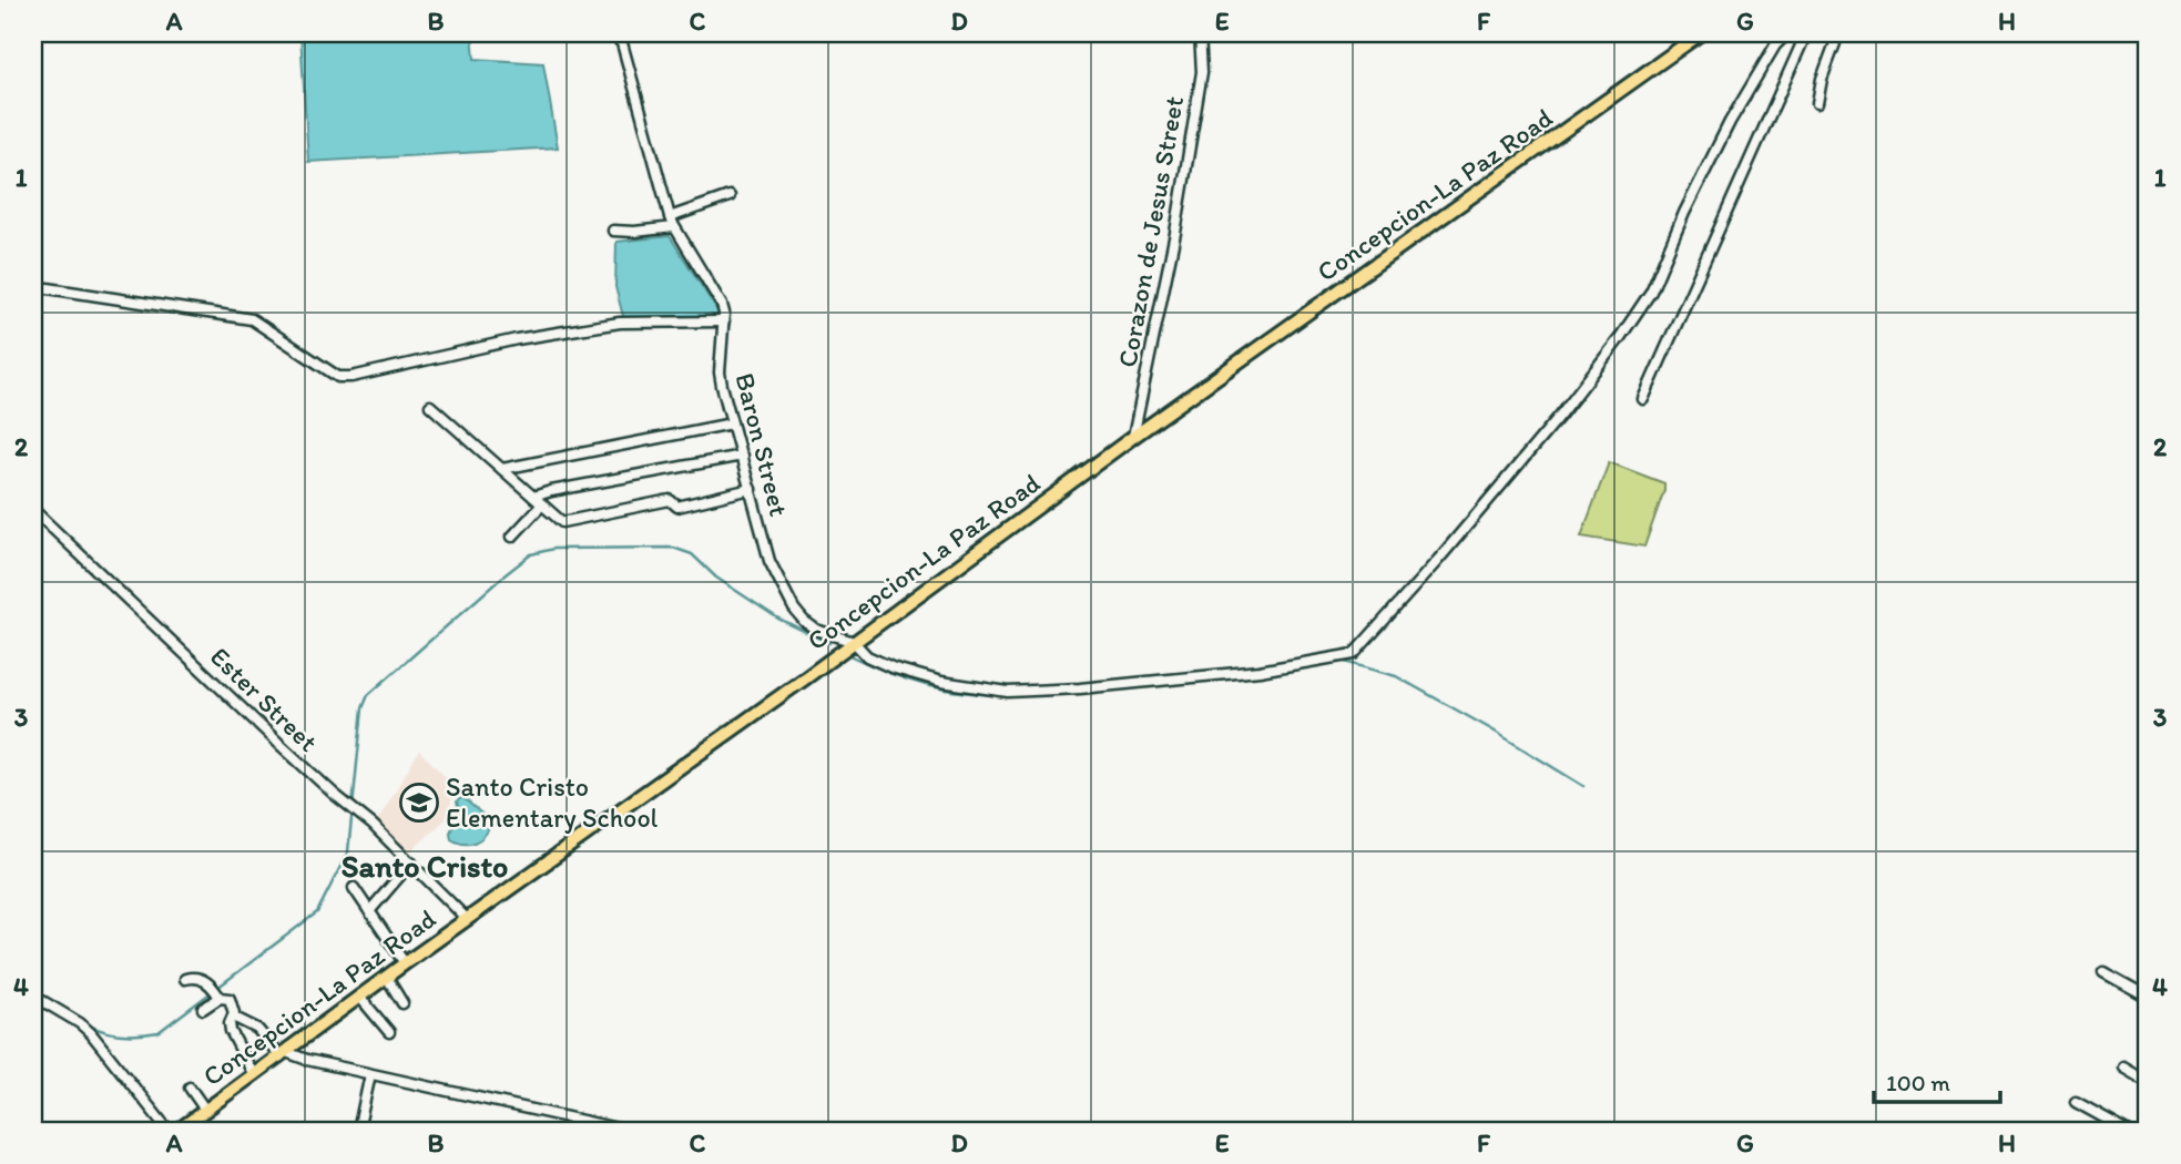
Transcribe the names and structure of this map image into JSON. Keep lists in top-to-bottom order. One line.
{"streets":{"main road":["Concepcion-La Paz Road"],"street":["Corazon de Jesus Street","Baron Street","Ester Street"]},"crossings":[["Concepcion-La Paz Road","Corazon de Jesus Street"],["Concepcion-La Paz Road","Baron Street"],["Concepcion-La Paz Road","Ester Street"]],"districts":["Santo Cristo"],"places":{"school or university":["Santo Cristo Elementary School"]},"scale_bar":"100 m","grid":{"columns":["A","B","C","D","E","F","G","H"],"rows":["1","2","3","4"]}}
